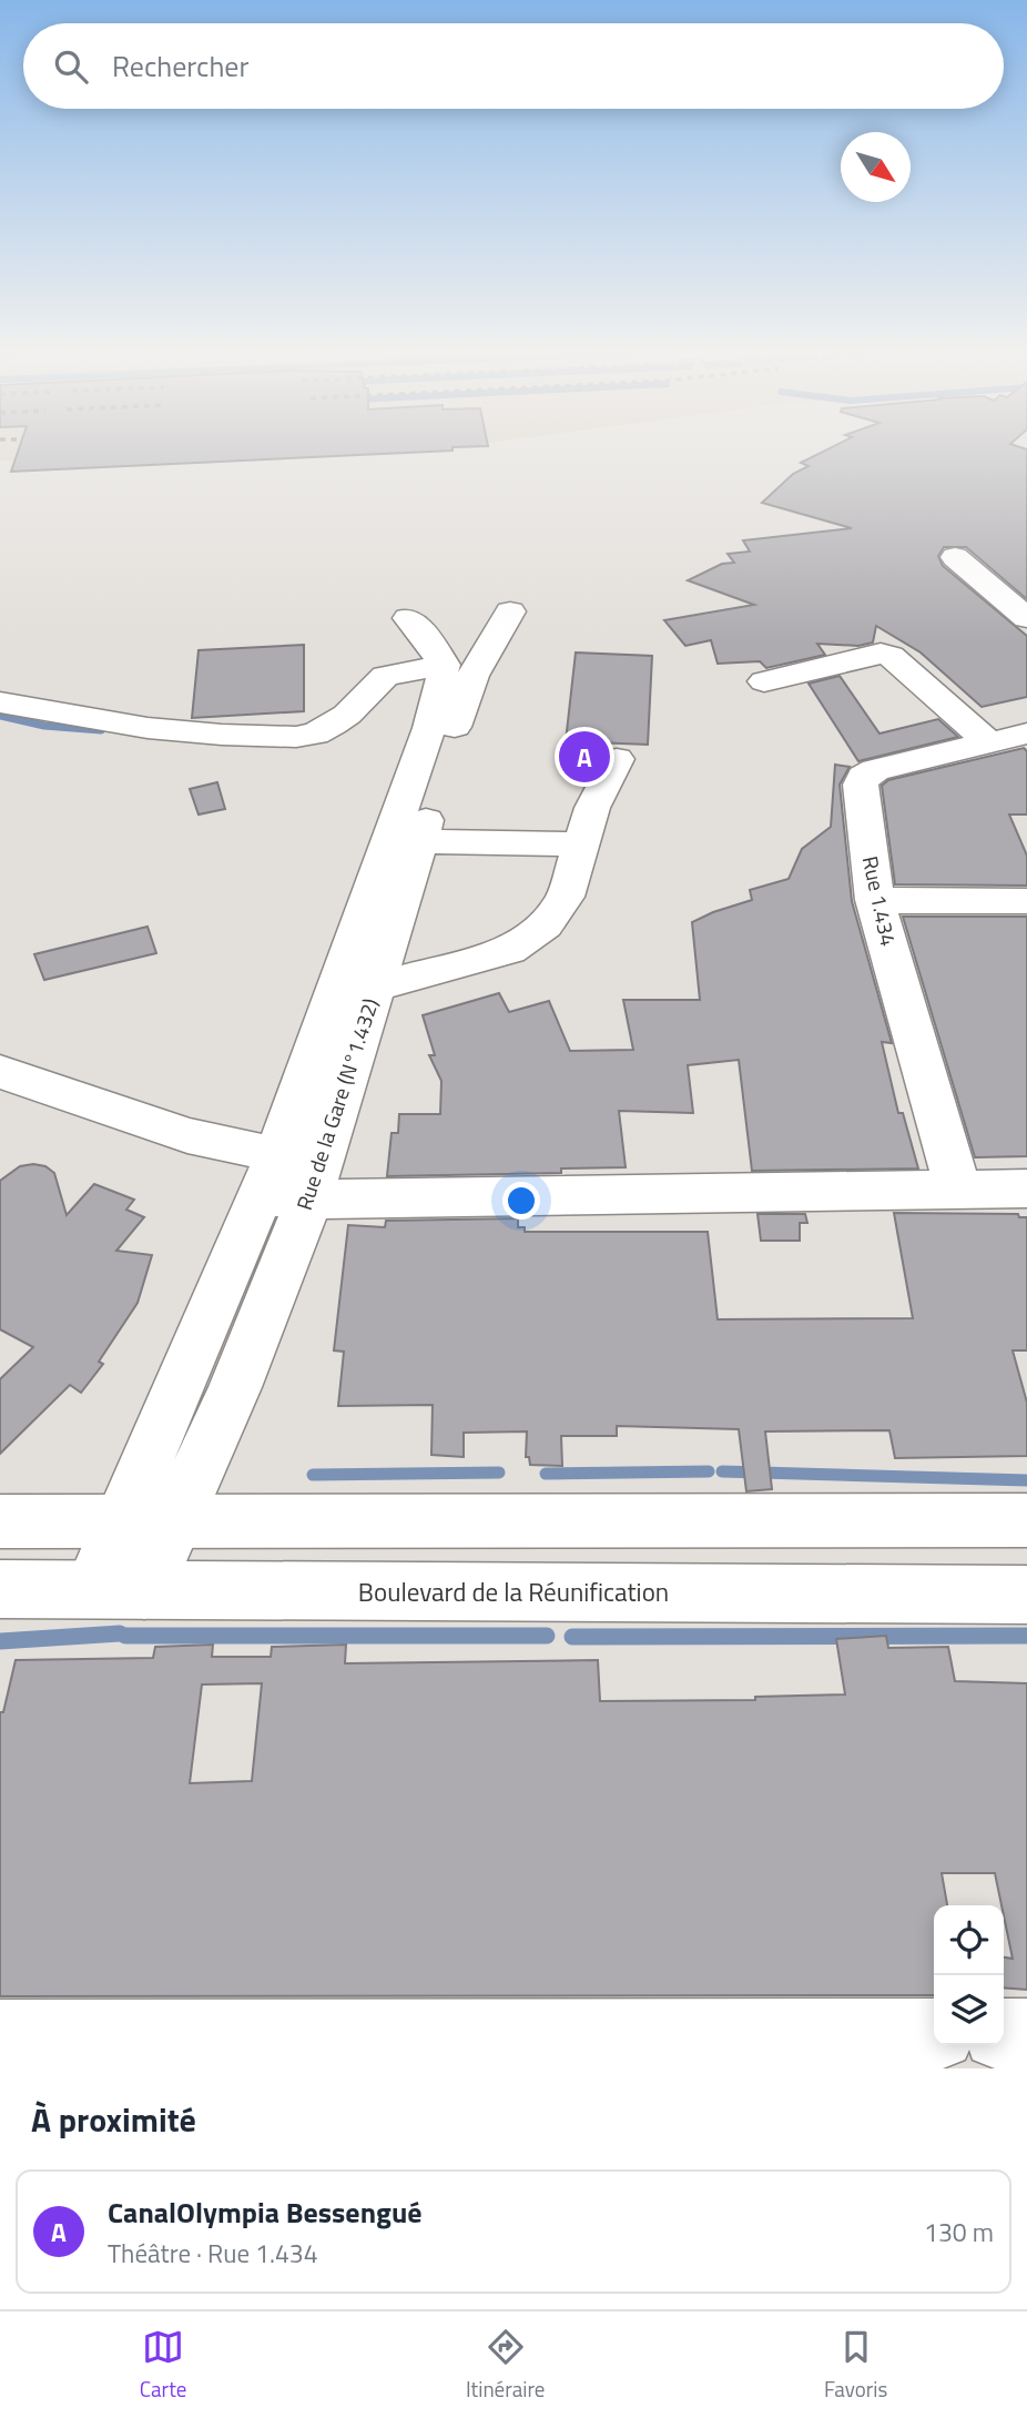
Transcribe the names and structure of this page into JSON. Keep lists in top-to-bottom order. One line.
{"streets":{"street":["Rue 1.434","Rue de la Gare (N°1.432)","Boulevard de la Réunification"]},"crossings":[["Rue de la Gare (N°1.432)","Boulevard de la Réunification"]],"north":"bottom right","page":{"search":"Rechercher","pins":"A","heading":"À proximité","list":[{"mark":"A","name":"CanalOlympia Bessengué","note":"Théâtre · Rue 1.434","value":"130 m"}],"nav":["Carte","Itinéraire","Favoris"]}}
